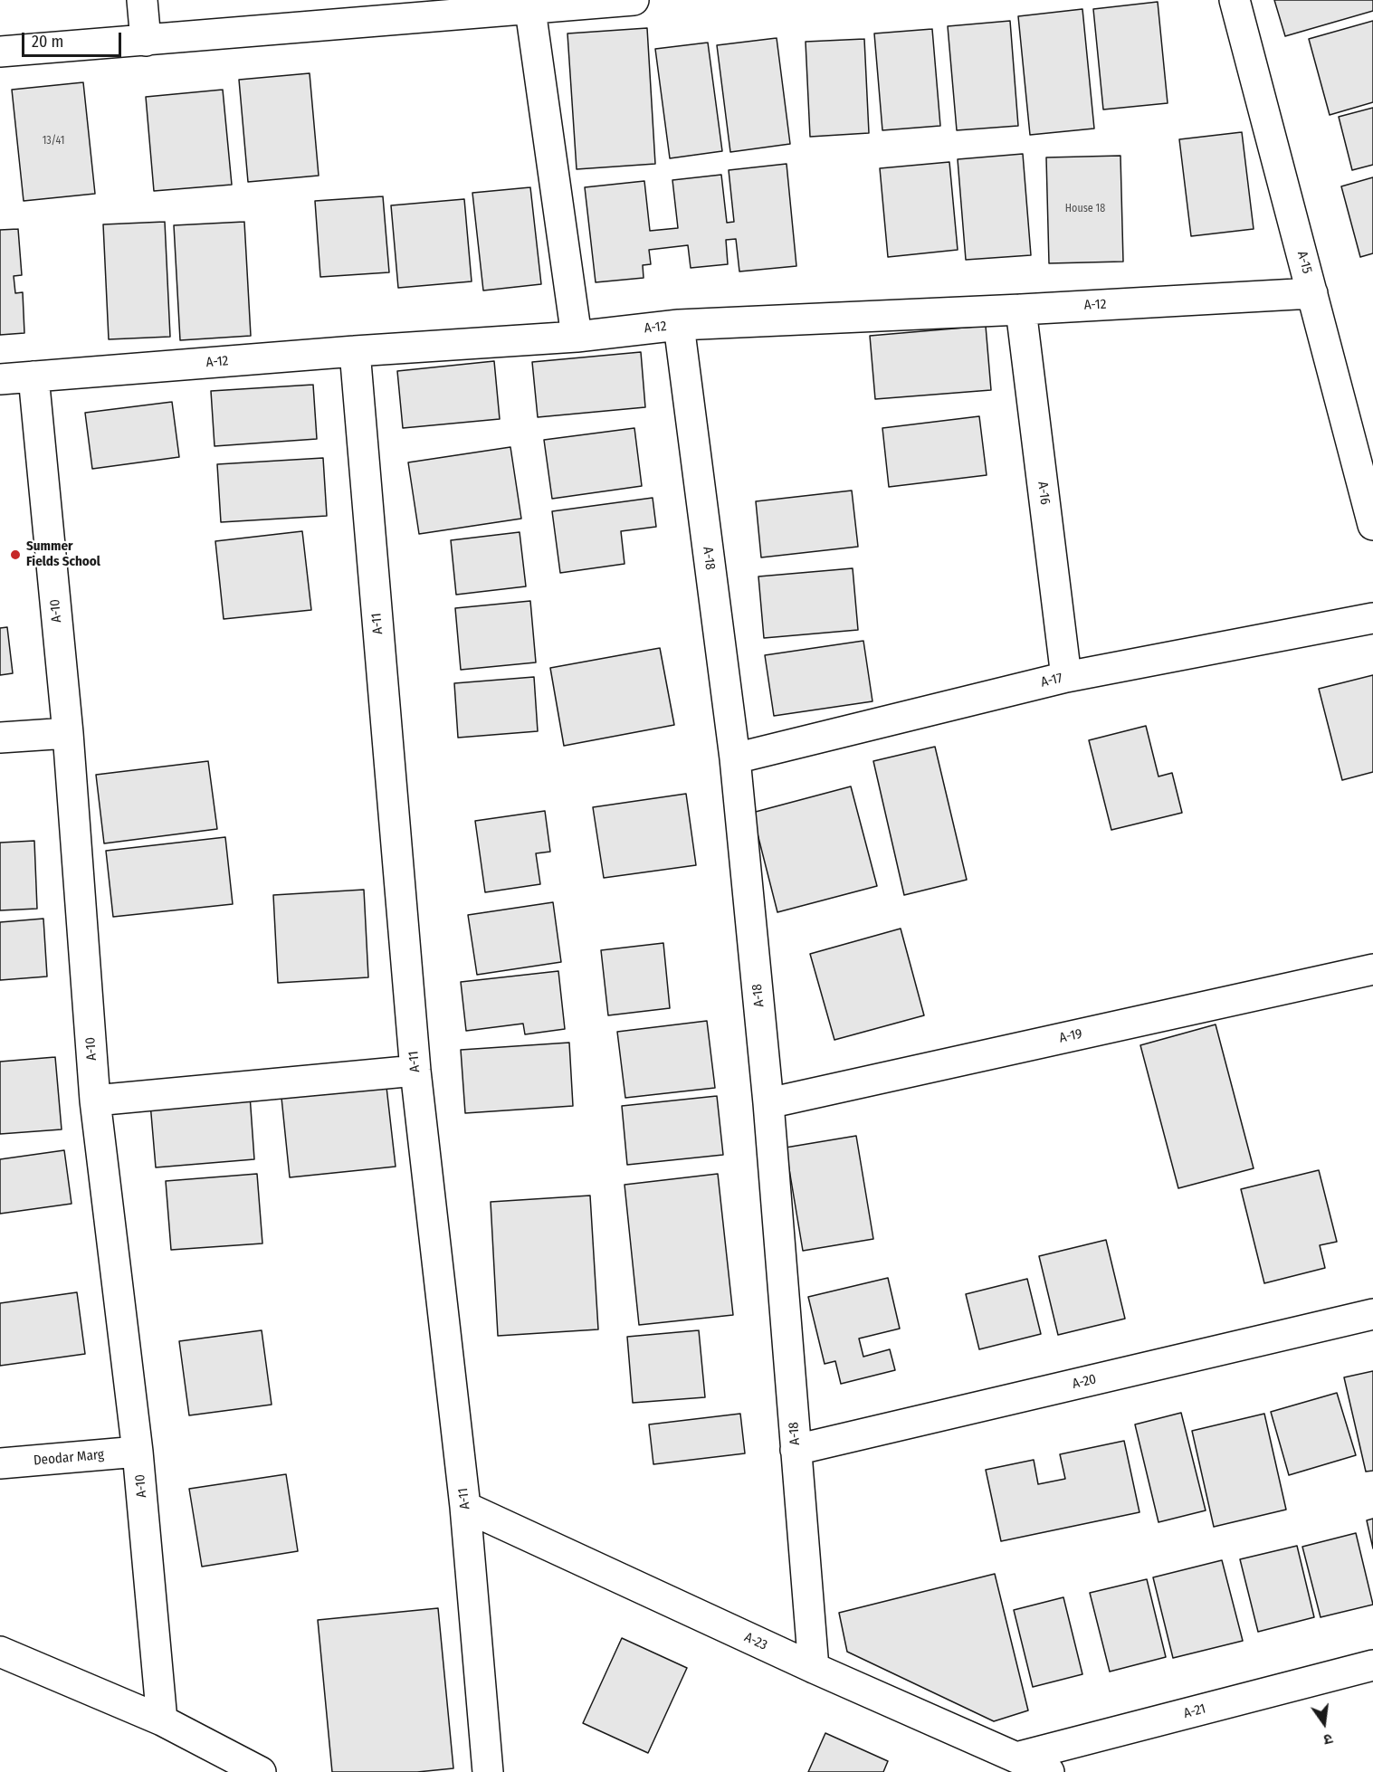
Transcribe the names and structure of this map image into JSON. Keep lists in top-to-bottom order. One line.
{"streets":{"street":["A-15","A-12","A-16","A-18","A-10","A-11","A-17","A-19","A-20","Deodar Marg","A-23","A-21"]},"crossings":[["A-15","A-12"],["A-12","A-16"],["A-12","A-18"],["A-12","A-10"],["A-12","A-11"],["A-16","A-17"],["A-18","A-17"],["A-18","A-19"],["A-18","A-20"],["A-18","A-23"],["A-10","Deodar Marg"],["A-11","A-23"],["A-23","A-21"]],"places":["Summer Fields School"],"house_numbers":["13/41","House 18"],"scale_bar":"20 m","north":"bottom"}
